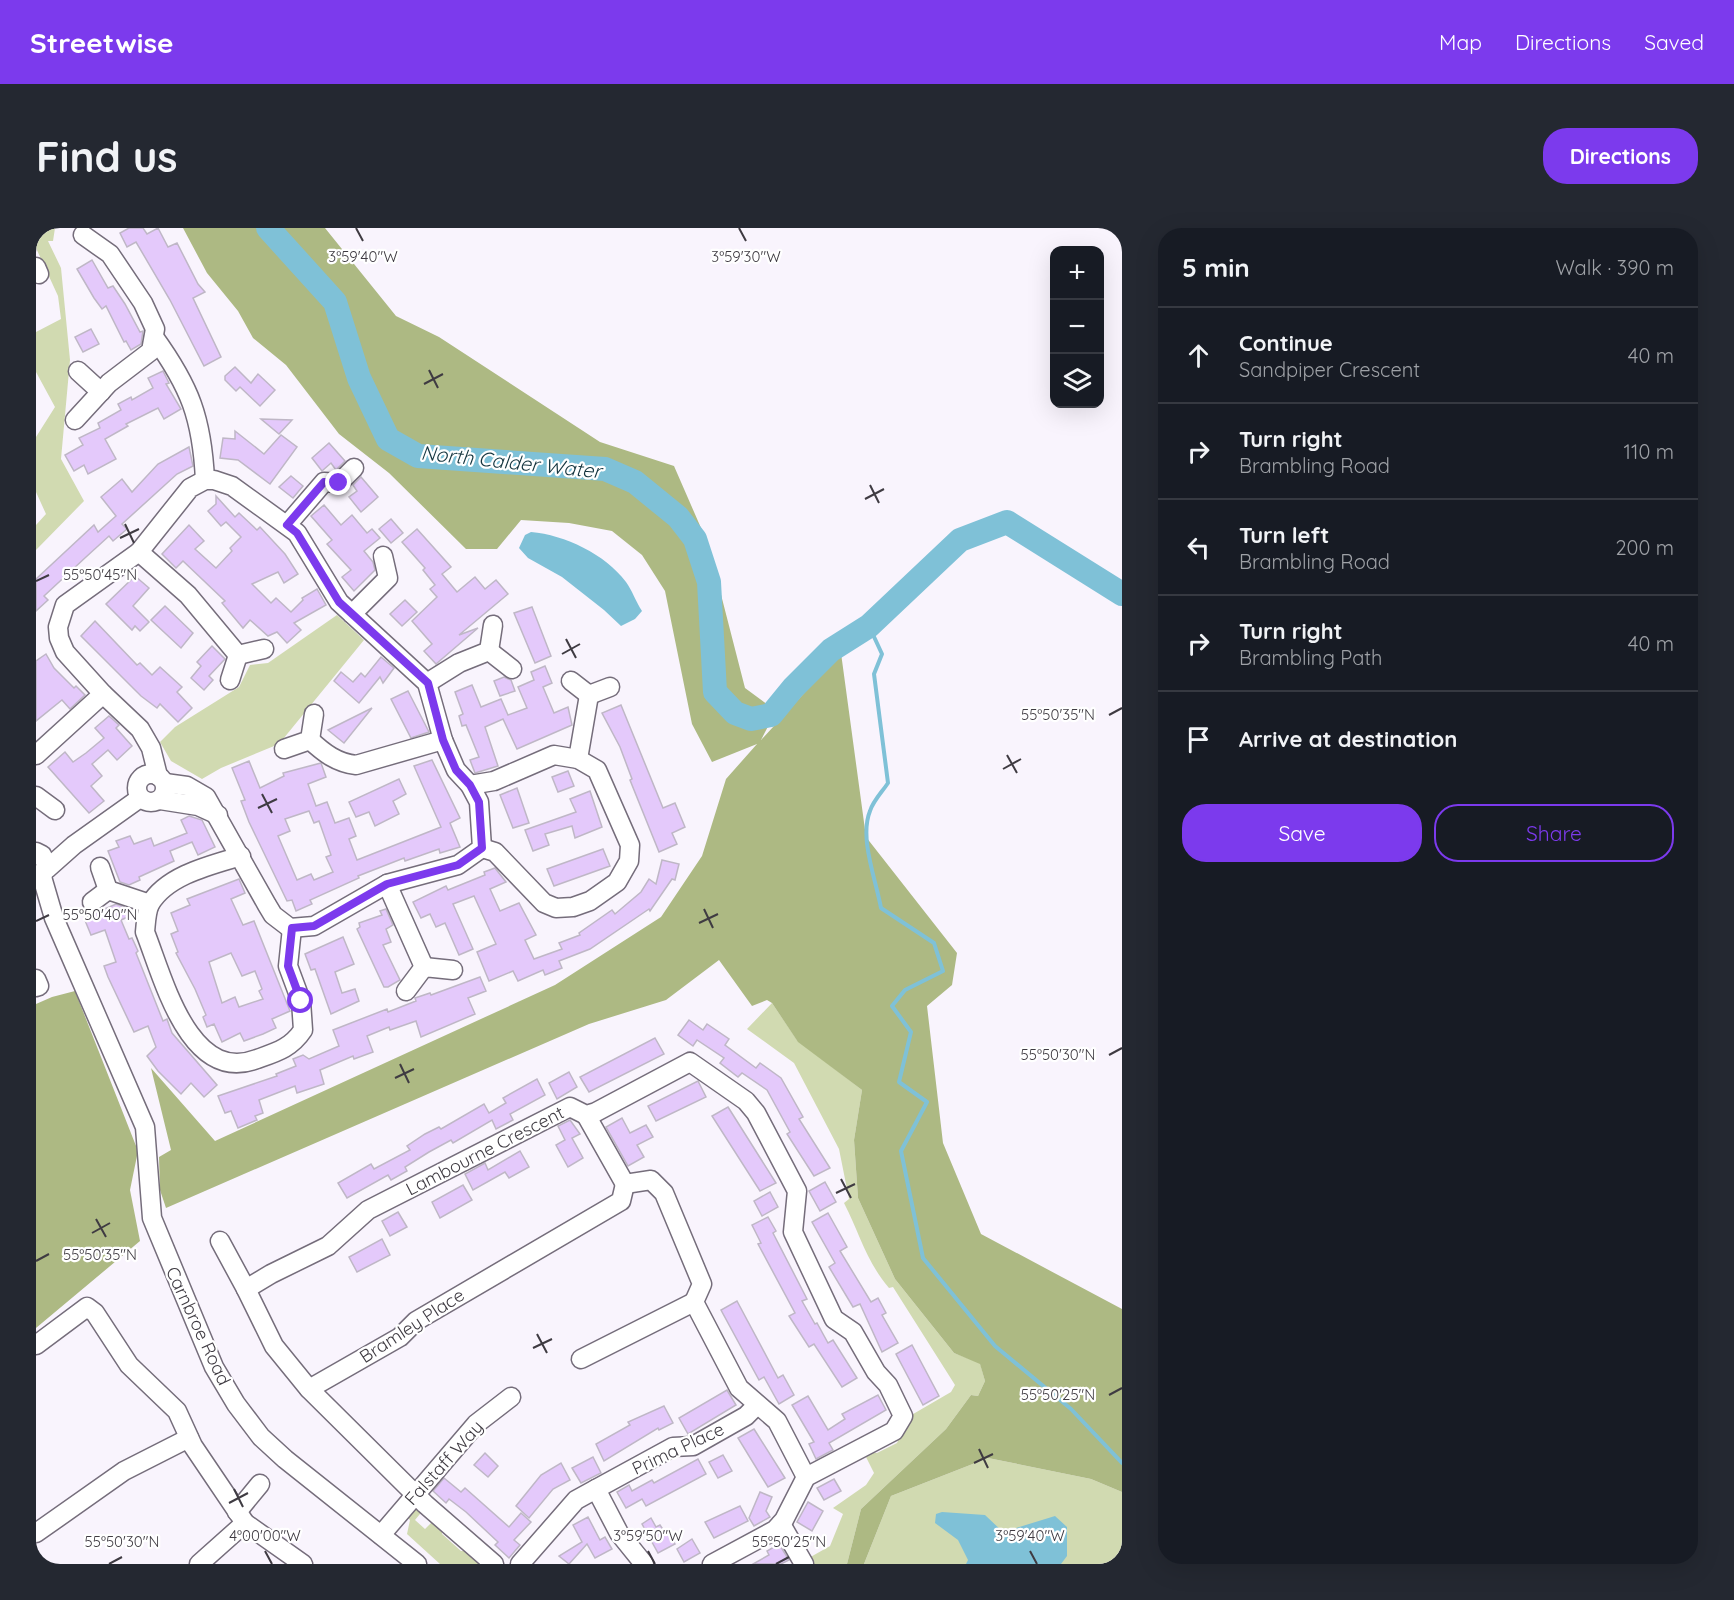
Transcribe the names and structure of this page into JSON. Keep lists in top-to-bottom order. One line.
{"streets":{"street":["Lambourne Crescent","Carnbroe Road","Bramley Place","Prima Place","Falstaff Way"]},"crossings":[["Carnbroe Road","Falstaff Way"]],"water":["North Calder Water"],"page":{"header":"Streetwise","nav":["Map","Directions","Saved"],"buttons":["Directions",["Save","Share"]],"title":"Find us","heading":["5 min","Walk · 390 m"],"map_buttons":["+","−"],"list":[["Continue","Sandpiper Crescent","40 m"],["Turn right","Brambling Road","110 m"],["Turn left","Brambling Road","200 m"],["Turn right","Brambling Path","40 m"],"Arrive at destination"]},"coordinates":["3°59'40\"W","3°59'30\"W","55°50'45\"N","55°50'35\"N","55°50'40\"N","55°50'30\"N","55°50'25\"N","4°00'00\"W","3°59'50\"W"]}
